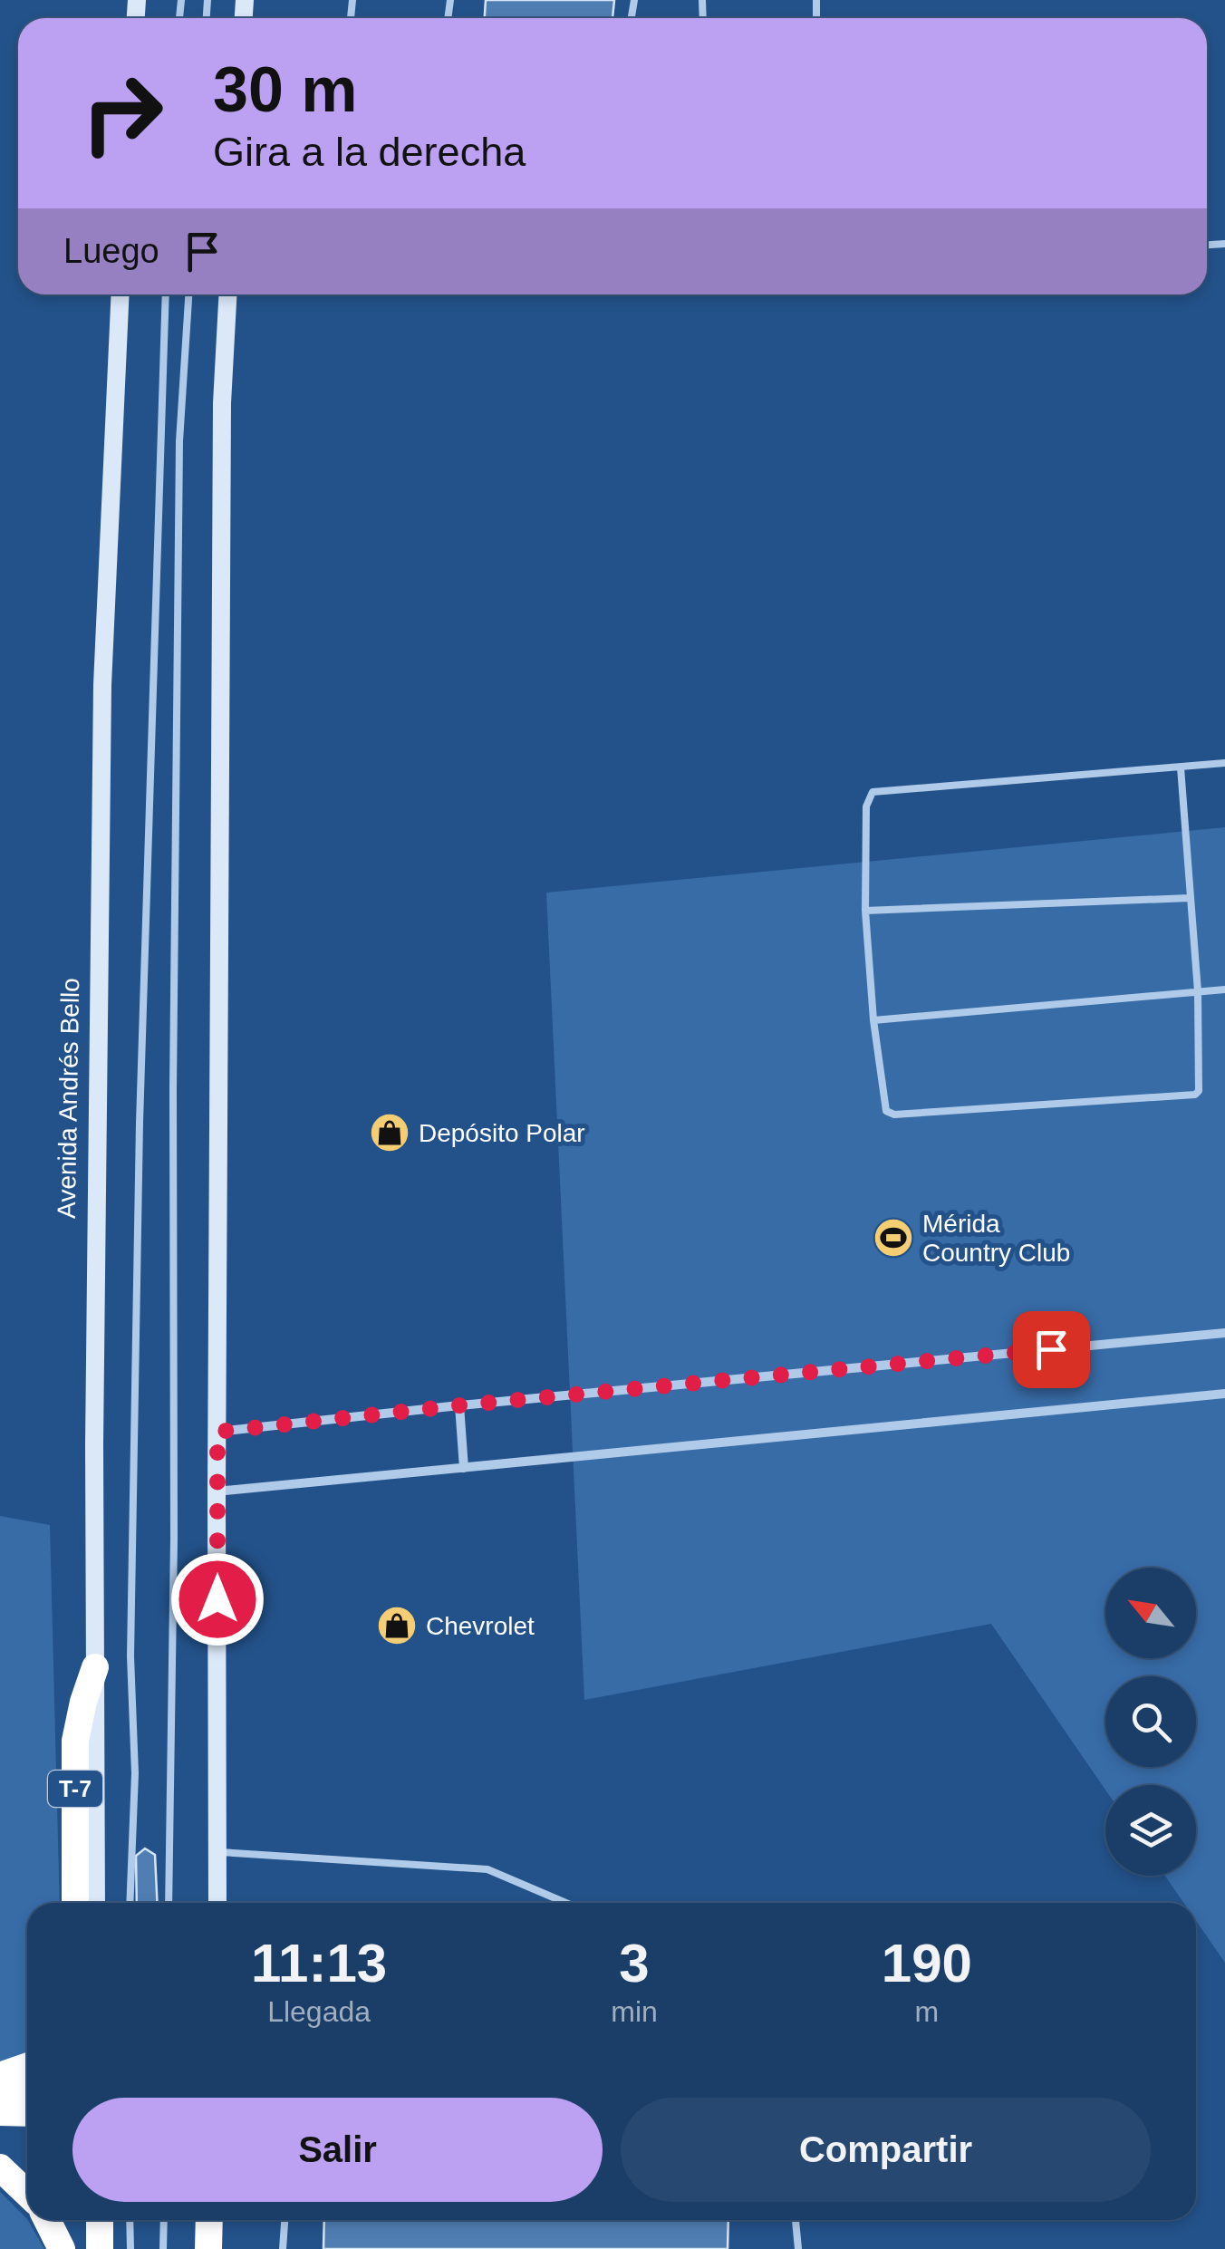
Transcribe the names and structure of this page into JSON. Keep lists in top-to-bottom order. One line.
{"streets":{"highway":["T-7"],"street":["Avenida Andrés Bello"]},"crossings":[["Avenida Andrés Bello","T-7"]],"places":{"shop":["Depósito Polar","Chevrolet"],"sports":["Mérida Country Club"]},"north":"top left","page":{"turn":["30 m","Gira a la derecha"],"then":"Luego","eta":["11:13","Llegada","3","min","190","m"],"buttons":["Salir","Compartir"]}}
